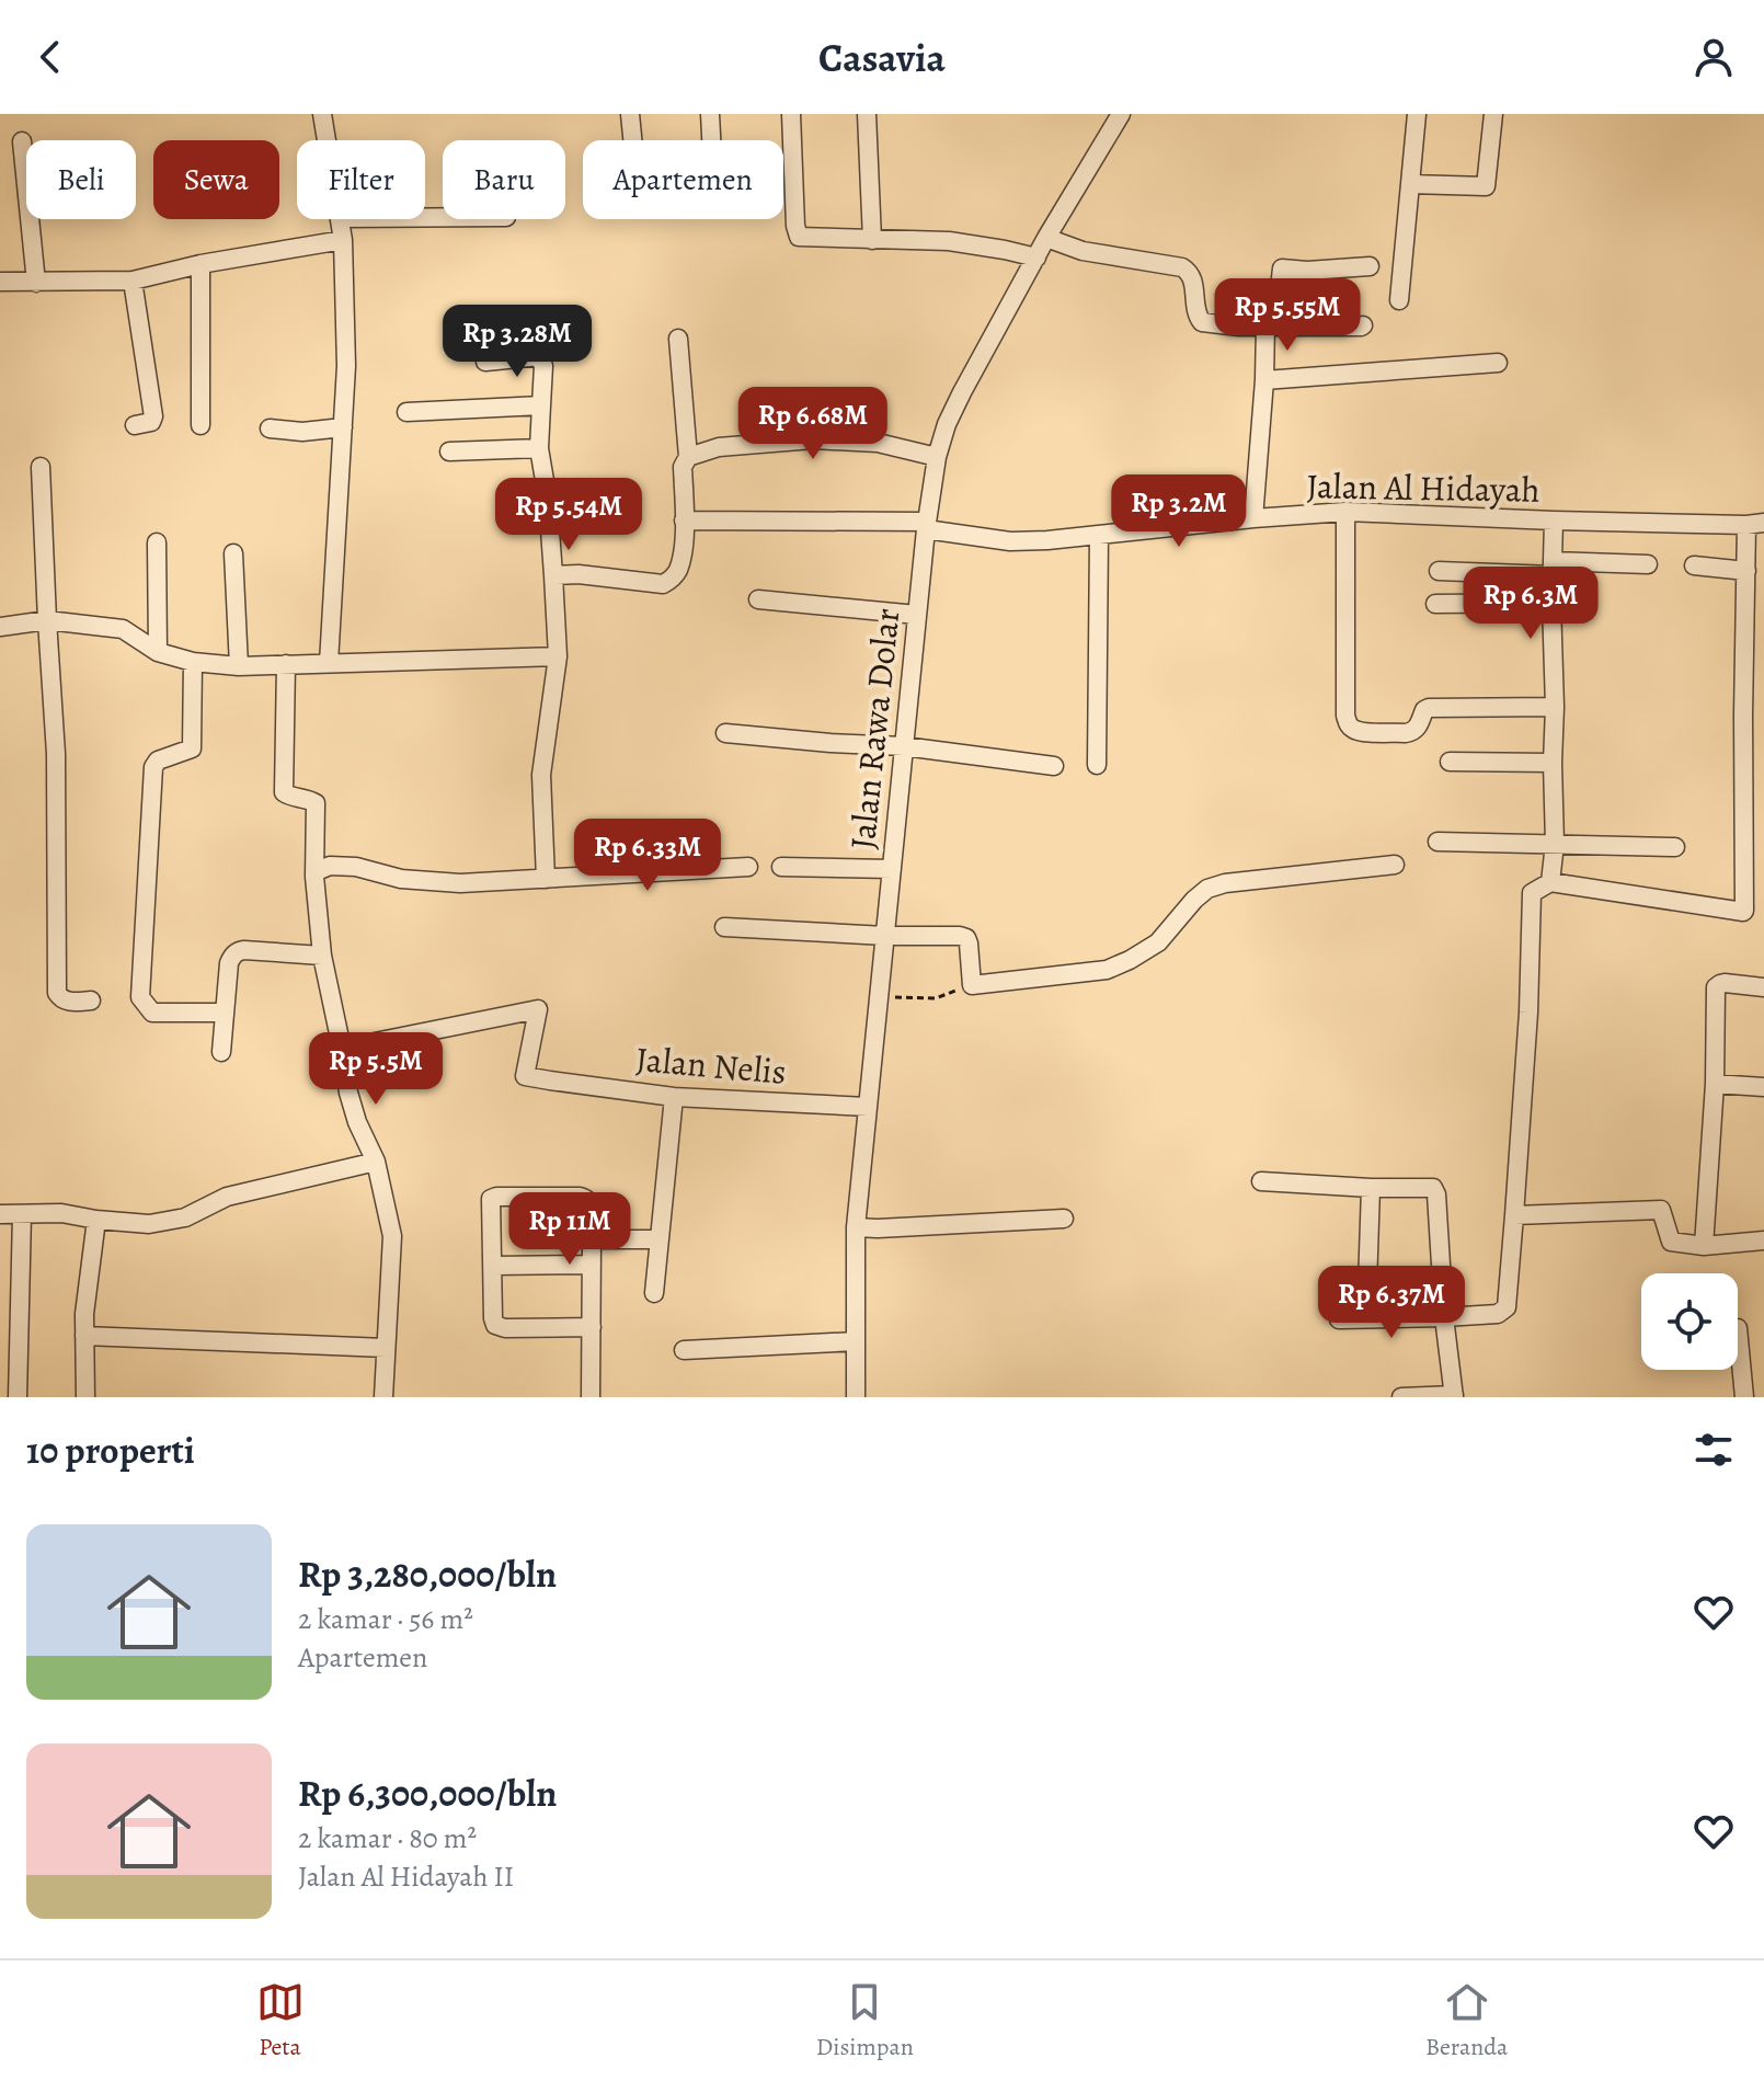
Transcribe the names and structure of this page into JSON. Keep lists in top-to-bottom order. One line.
{"streets":{"street":["Jalan Al Hidayah","Jalan Rawa Dolar","Jalan Nelis"]},"crossings":[["Jalan Al Hidayah","Jalan Rawa Dolar"],["Jalan Rawa Dolar","Jalan Nelis"]],"page":{"header":"Casavia","chip":["Beli","Sewa","Filter","Baru","Apartemen"],"price":["Rp 5.55M","Rp 3.28M","Rp 6.68M","Rp 3.2M","Rp 5.54M","Rp 6.3M","Rp 6.33M","Rp 5.5M","Rp 11M","Rp 6.37M"],"heading":"10 properti","list":[{"name":"Rp 3,280,000/bln","note":"2 kamar · 56 m² · Apartemen"},{"name":"Rp 6,300,000/bln","note":"2 kamar · 80 m² · Jalan Al Hidayah II"}],"tabs":["Peta","Disimpan","Beranda"]}}
